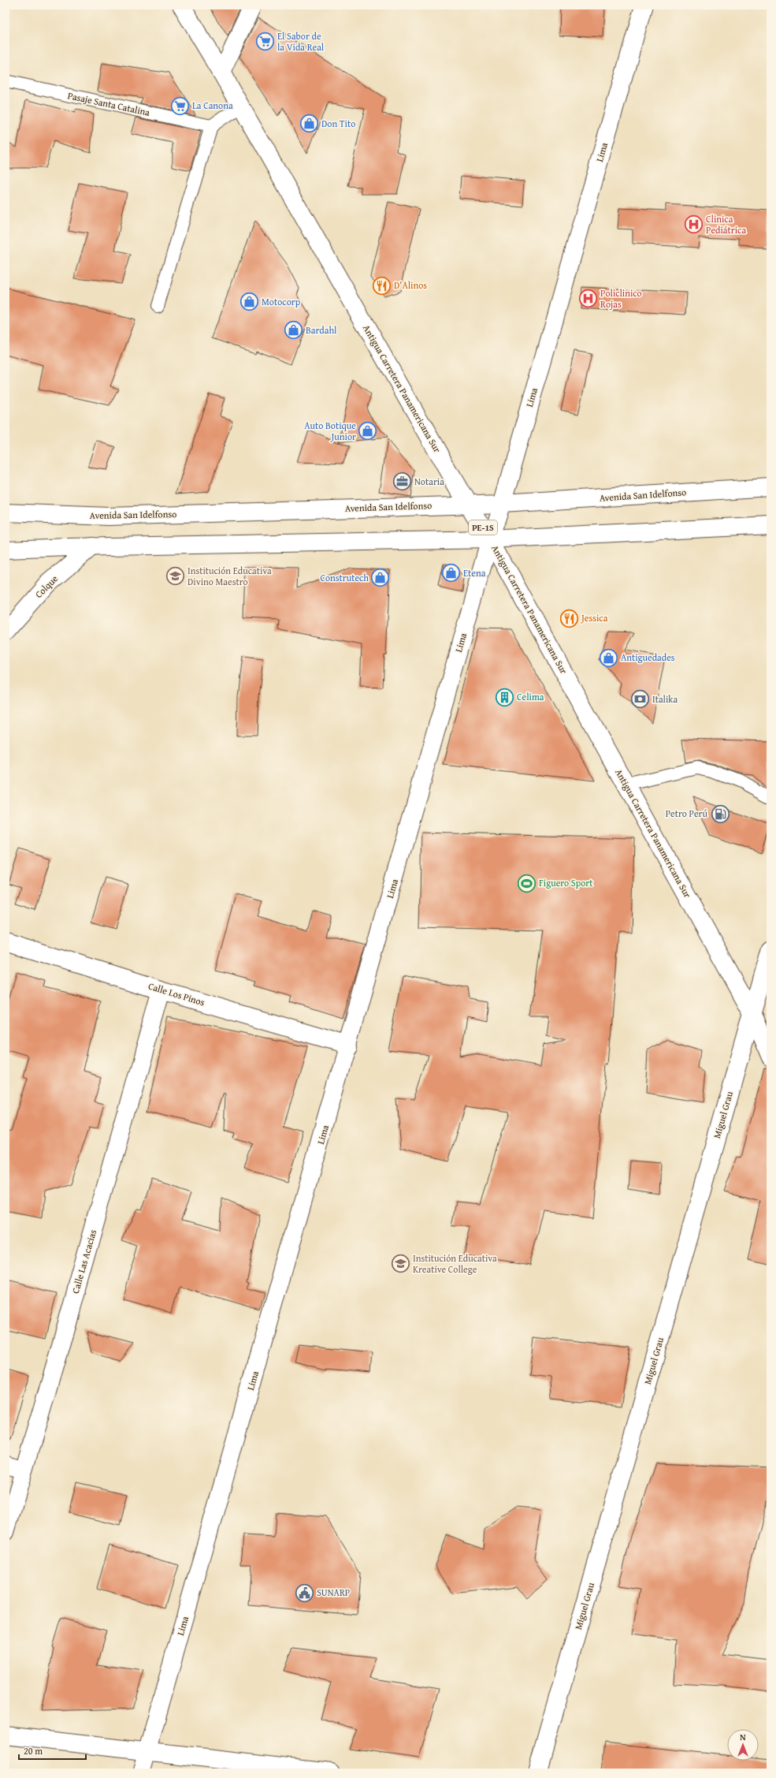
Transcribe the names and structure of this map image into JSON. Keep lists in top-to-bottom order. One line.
{"streets":{"main road":["Lima","Antigua Carretera Panamericana Sur","Avenida San Idelfonso","PE-1S","Colque","Calle Los Pinos","Miguel Grau","Calle Las Acacias"],"lane":["Pasaje Santa Catalina"]},"crossings":[["Lima","Antigua Carretera Panamericana Sur"],["Lima","Avenida San Idelfonso"],["Lima","Calle Los Pinos"],["Antigua Carretera Panamericana Sur","Avenida San Idelfonso"],["Antigua Carretera Panamericana Sur","Miguel Grau"],["Calle Los Pinos","Calle Las Acacias"]],"places":{"supermarket":["El Sabor de la Vida Real","La Canona"],"shop":["Don Tito","Motocorp","Bardahl","Auto Botique Junior","Etena","Construtech","Antiguedades"],"hospital":["Clinica Pediátrica","Policlinico Rojas"],"restaurant":["D'Alinos","Jessica"],"office":["Notaria"],"school or university":["Institución Educativa Divino Maestro","Institución Educativa Kreative College"],"building":["Celima"],"bank":["Italika"],"fuel station":["Petro Perú"],"sports":["Figuero Sport"],"public building":["SUNARP"]},"scale_bar":"20 m","north":"top"}
